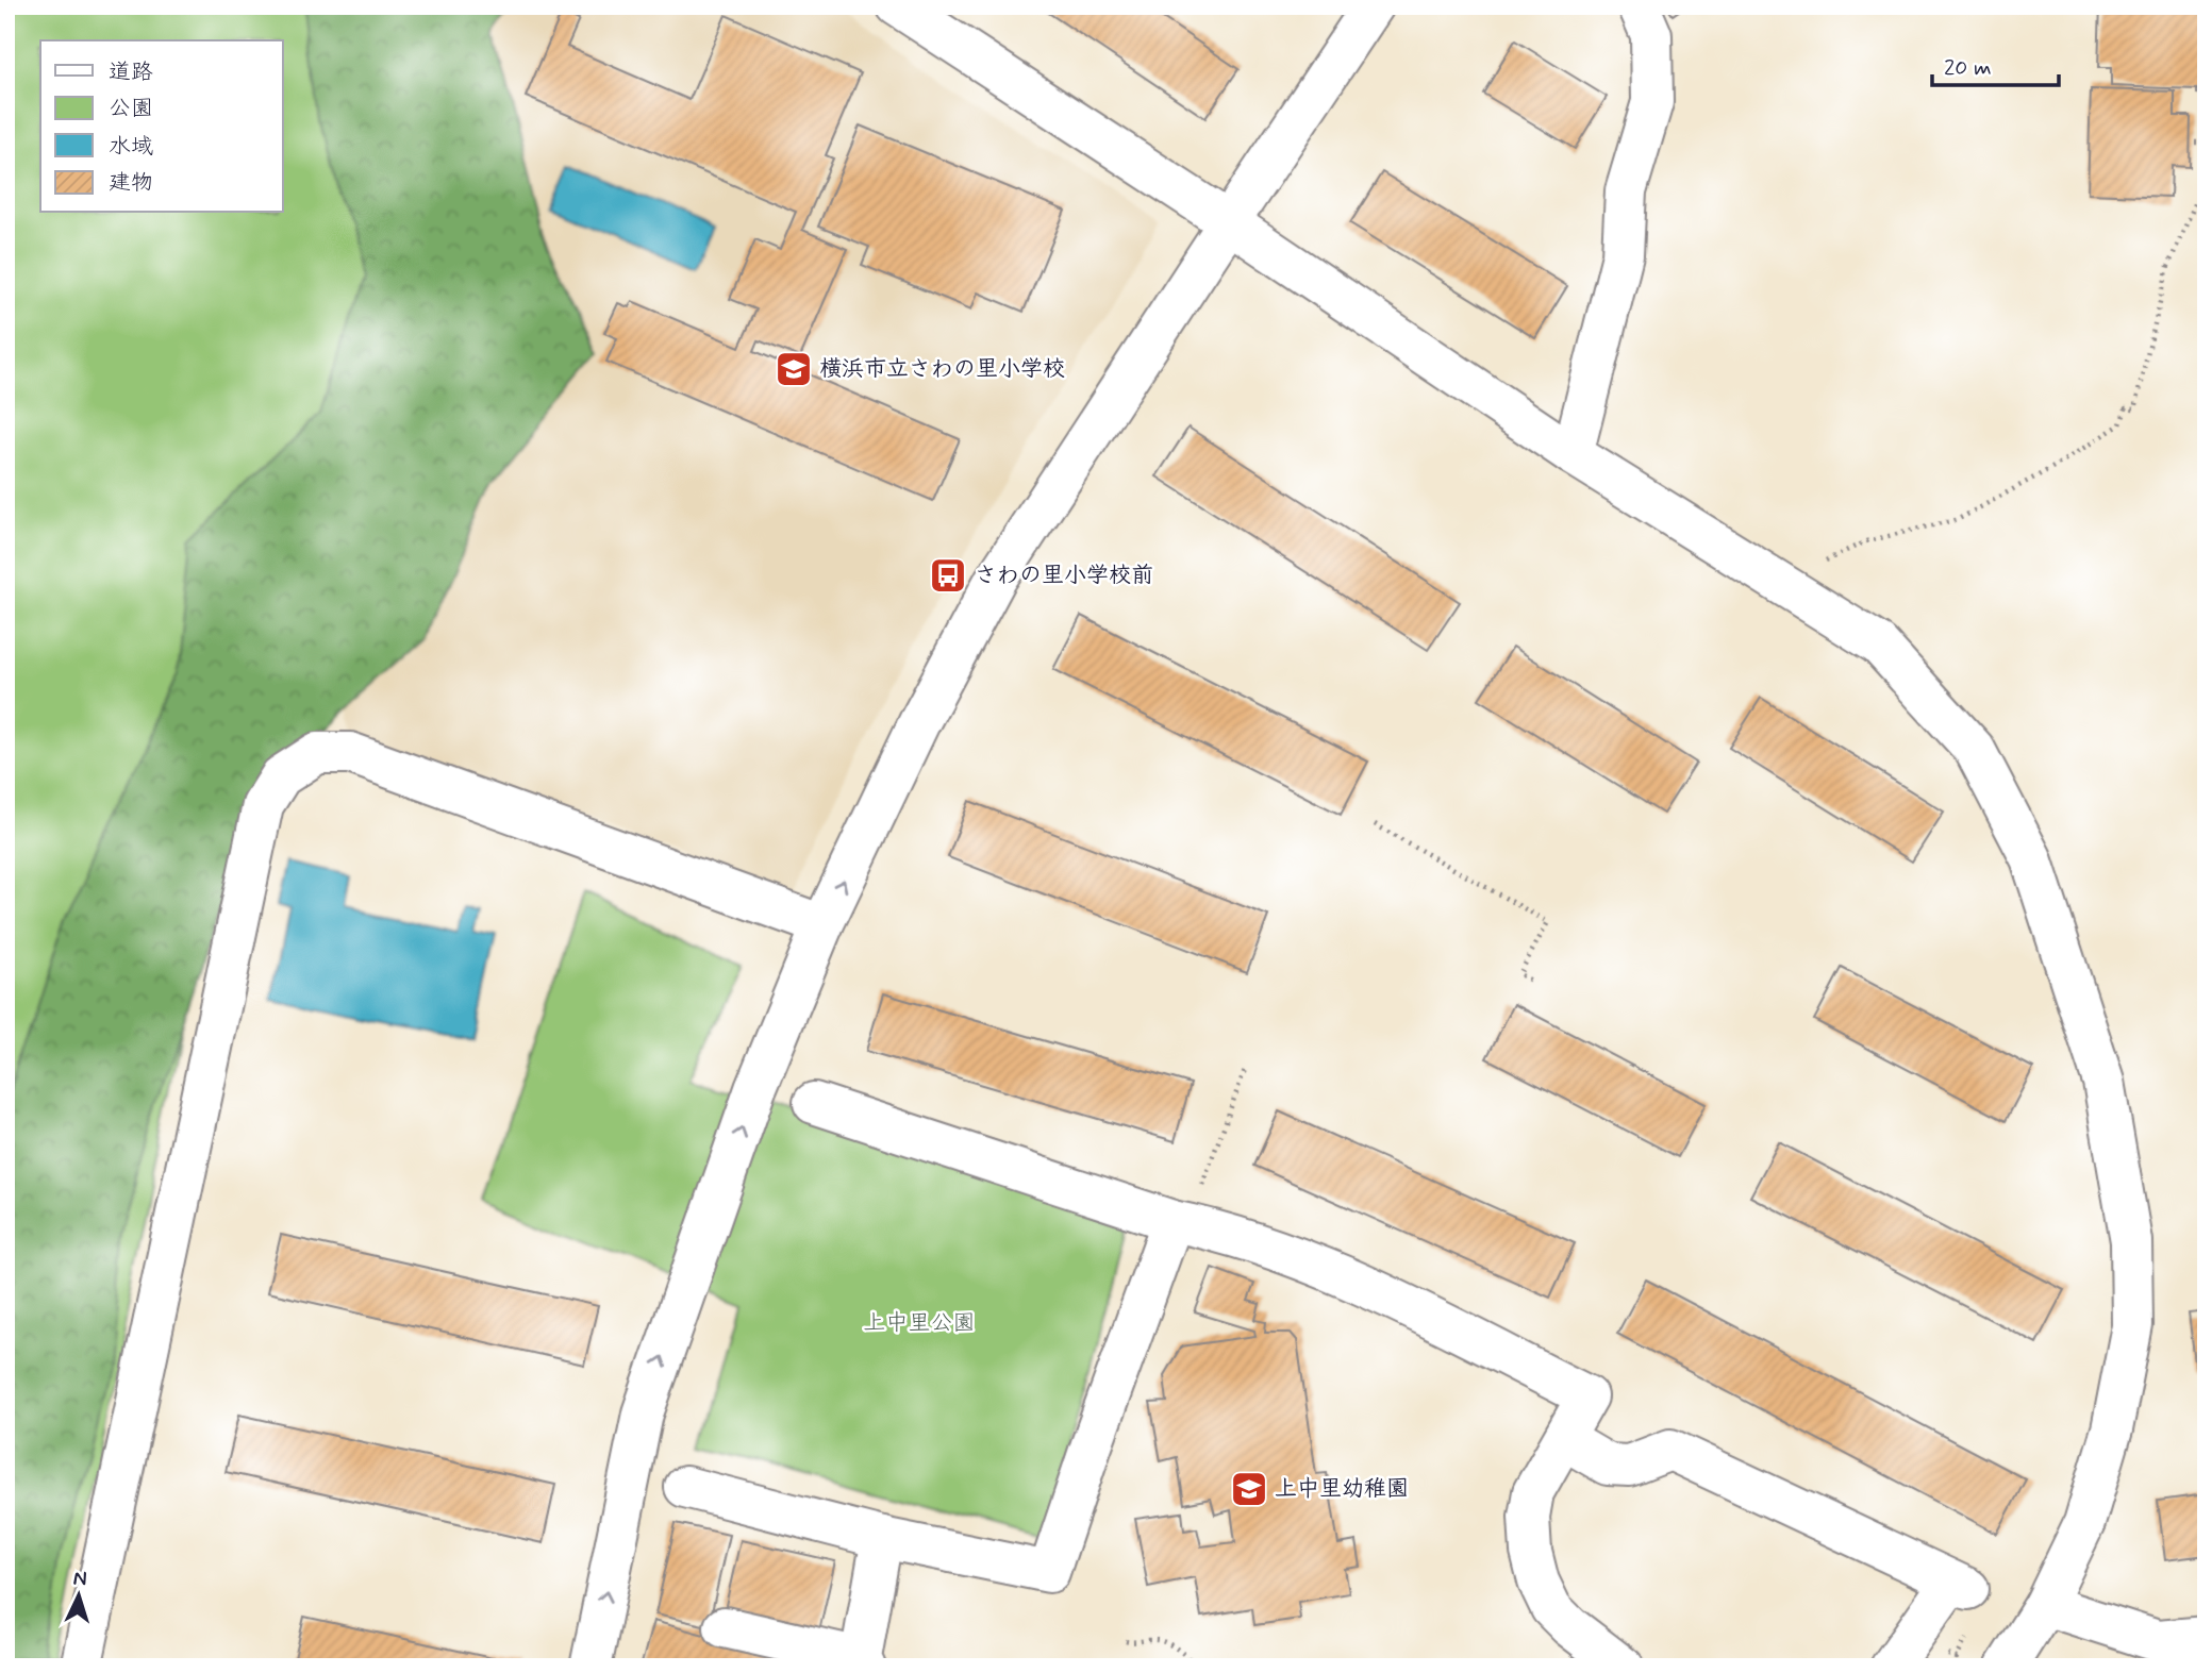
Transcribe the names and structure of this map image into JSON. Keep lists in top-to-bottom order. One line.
{"parks":["上中里公園"],"places":{"school or university":["横浜市立さわの里小学校","上中里幼稚園"],"bus stop":["さわの里小学校前"]},"legend":["道路","公園","水域","建物"],"scale_bar":"20 m","north":"top"}
